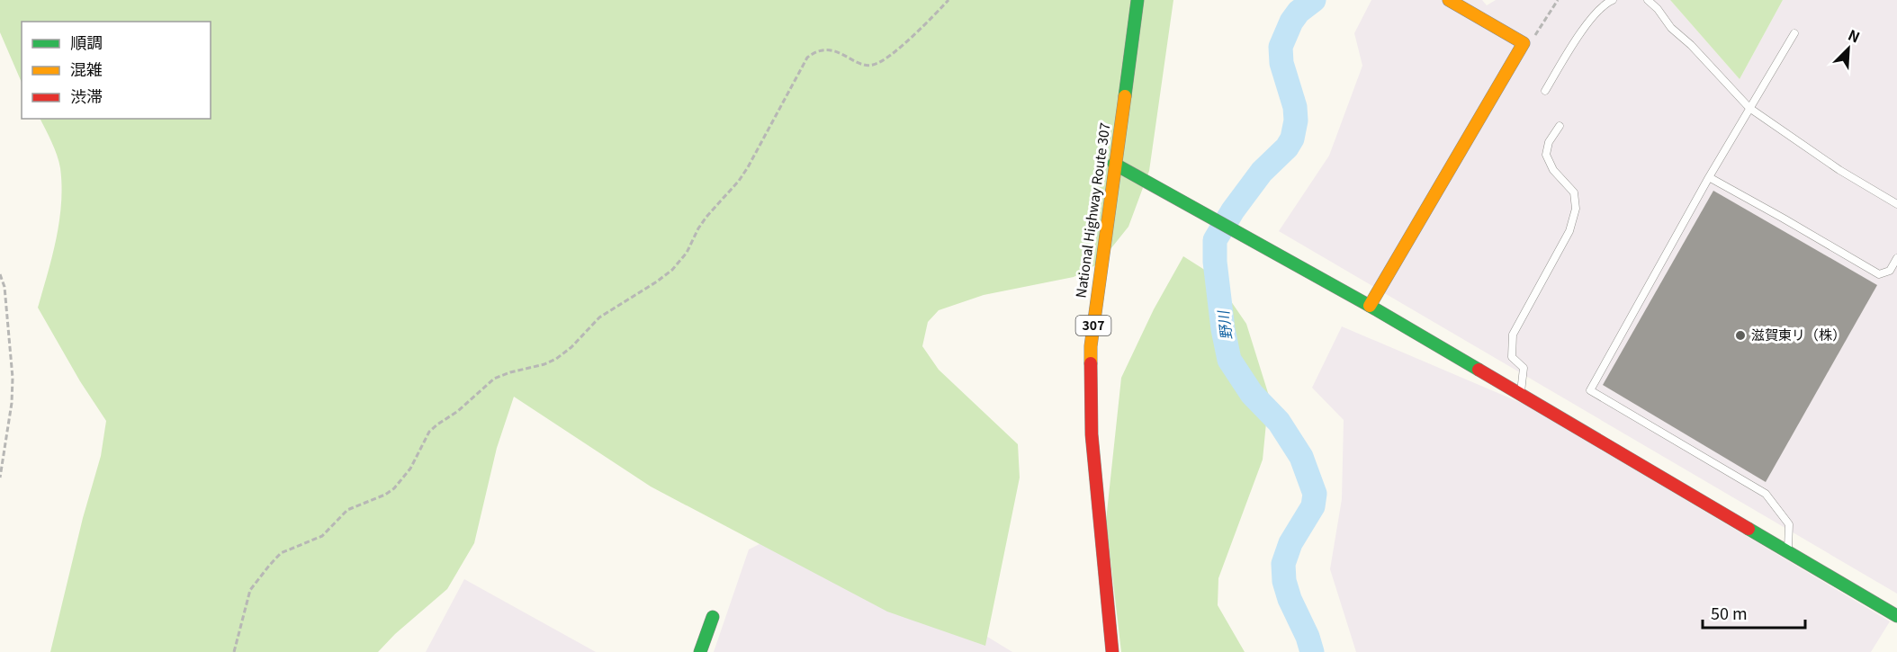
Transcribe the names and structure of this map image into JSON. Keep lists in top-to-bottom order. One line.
{"streets":{"main road":["National Highway Route 307","307"]},"water":["野川"],"places":["滋賀東リ（株）"],"legend":["順調","混雑","渋滞"],"scale_bar":"50 m","north":"top right"}
